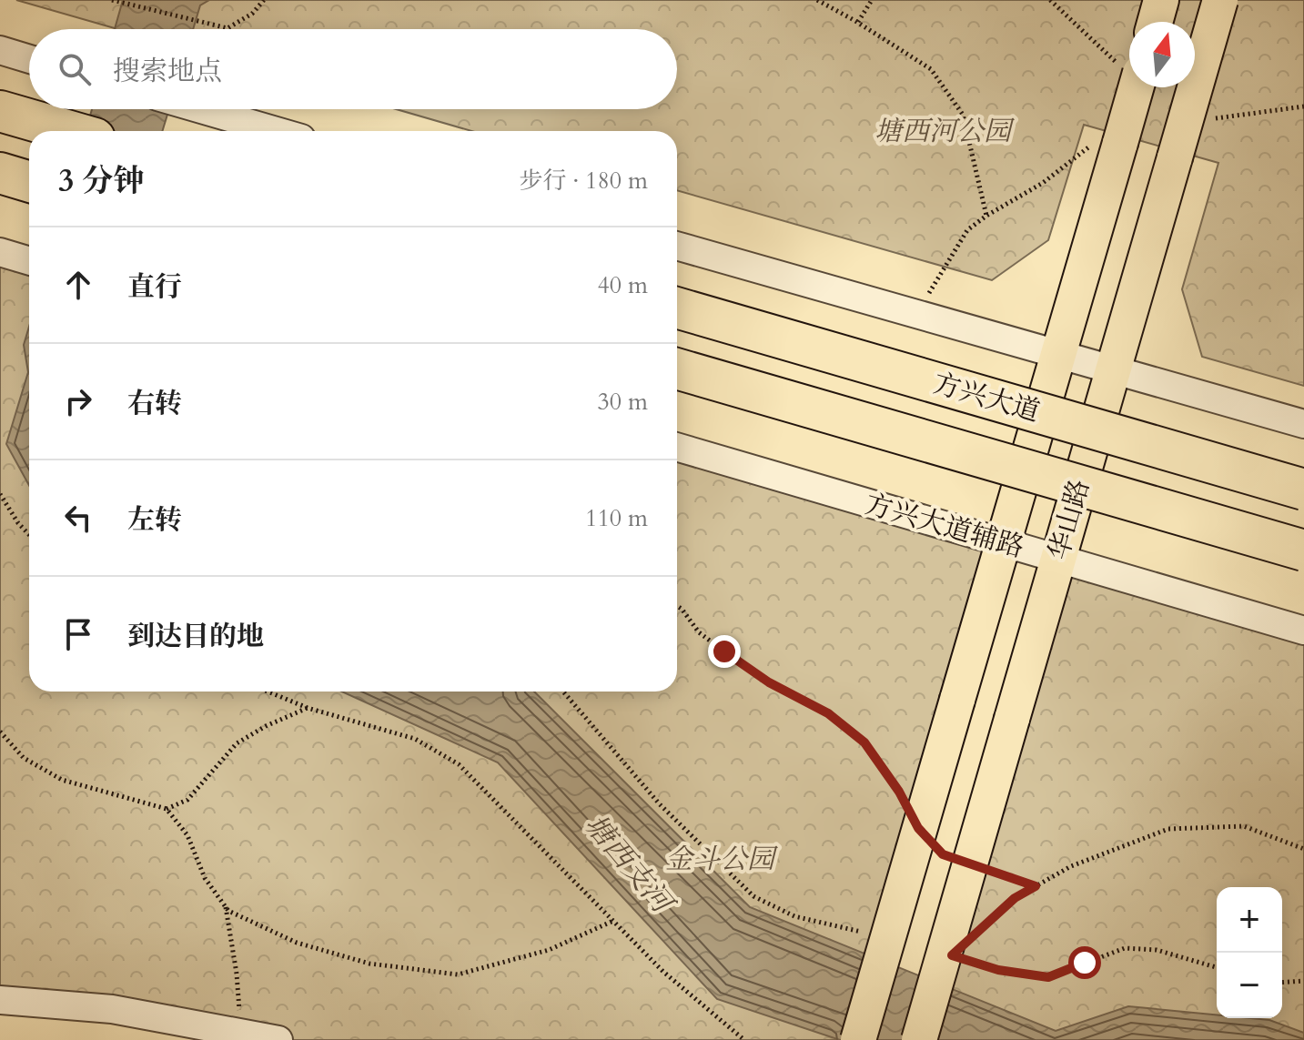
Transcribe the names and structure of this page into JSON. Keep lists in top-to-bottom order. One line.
{"streets":{"highway":["方兴大道"],"main road":["华山路"],"street":["方兴大道辅路"]},"crossings":[["华山路","方兴大道辅路"]],"water":["塘西支河"],"parks":["塘西河公园","金斗公园"],"north":"top","page":{"search":"搜索地点","heading":["3 分钟","步行 · 180 m"],"list":[["直行","40 m"],["右转","30 m"],["左转","110 m"],"到达目的地"],"map_buttons":["+","−"]}}
